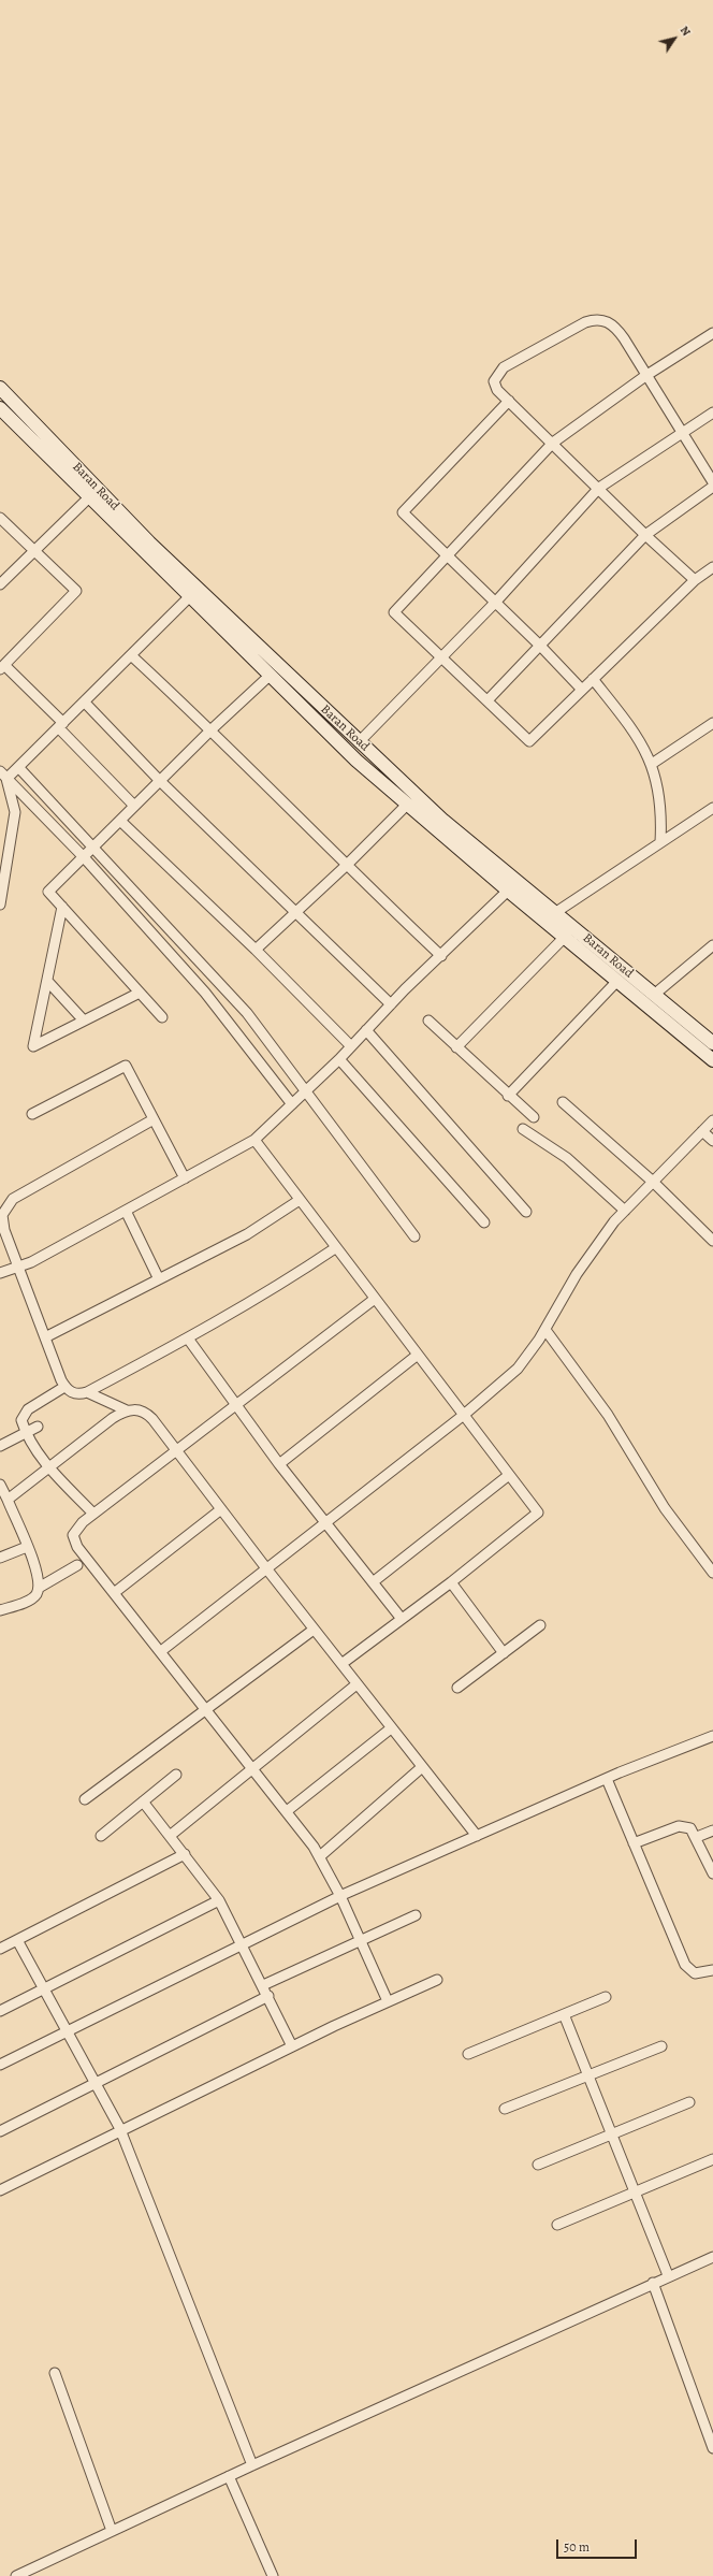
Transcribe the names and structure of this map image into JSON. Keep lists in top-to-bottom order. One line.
{"streets":{"main road":["Baran Road"]},"scale_bar":"50 m","north":"top right"}
